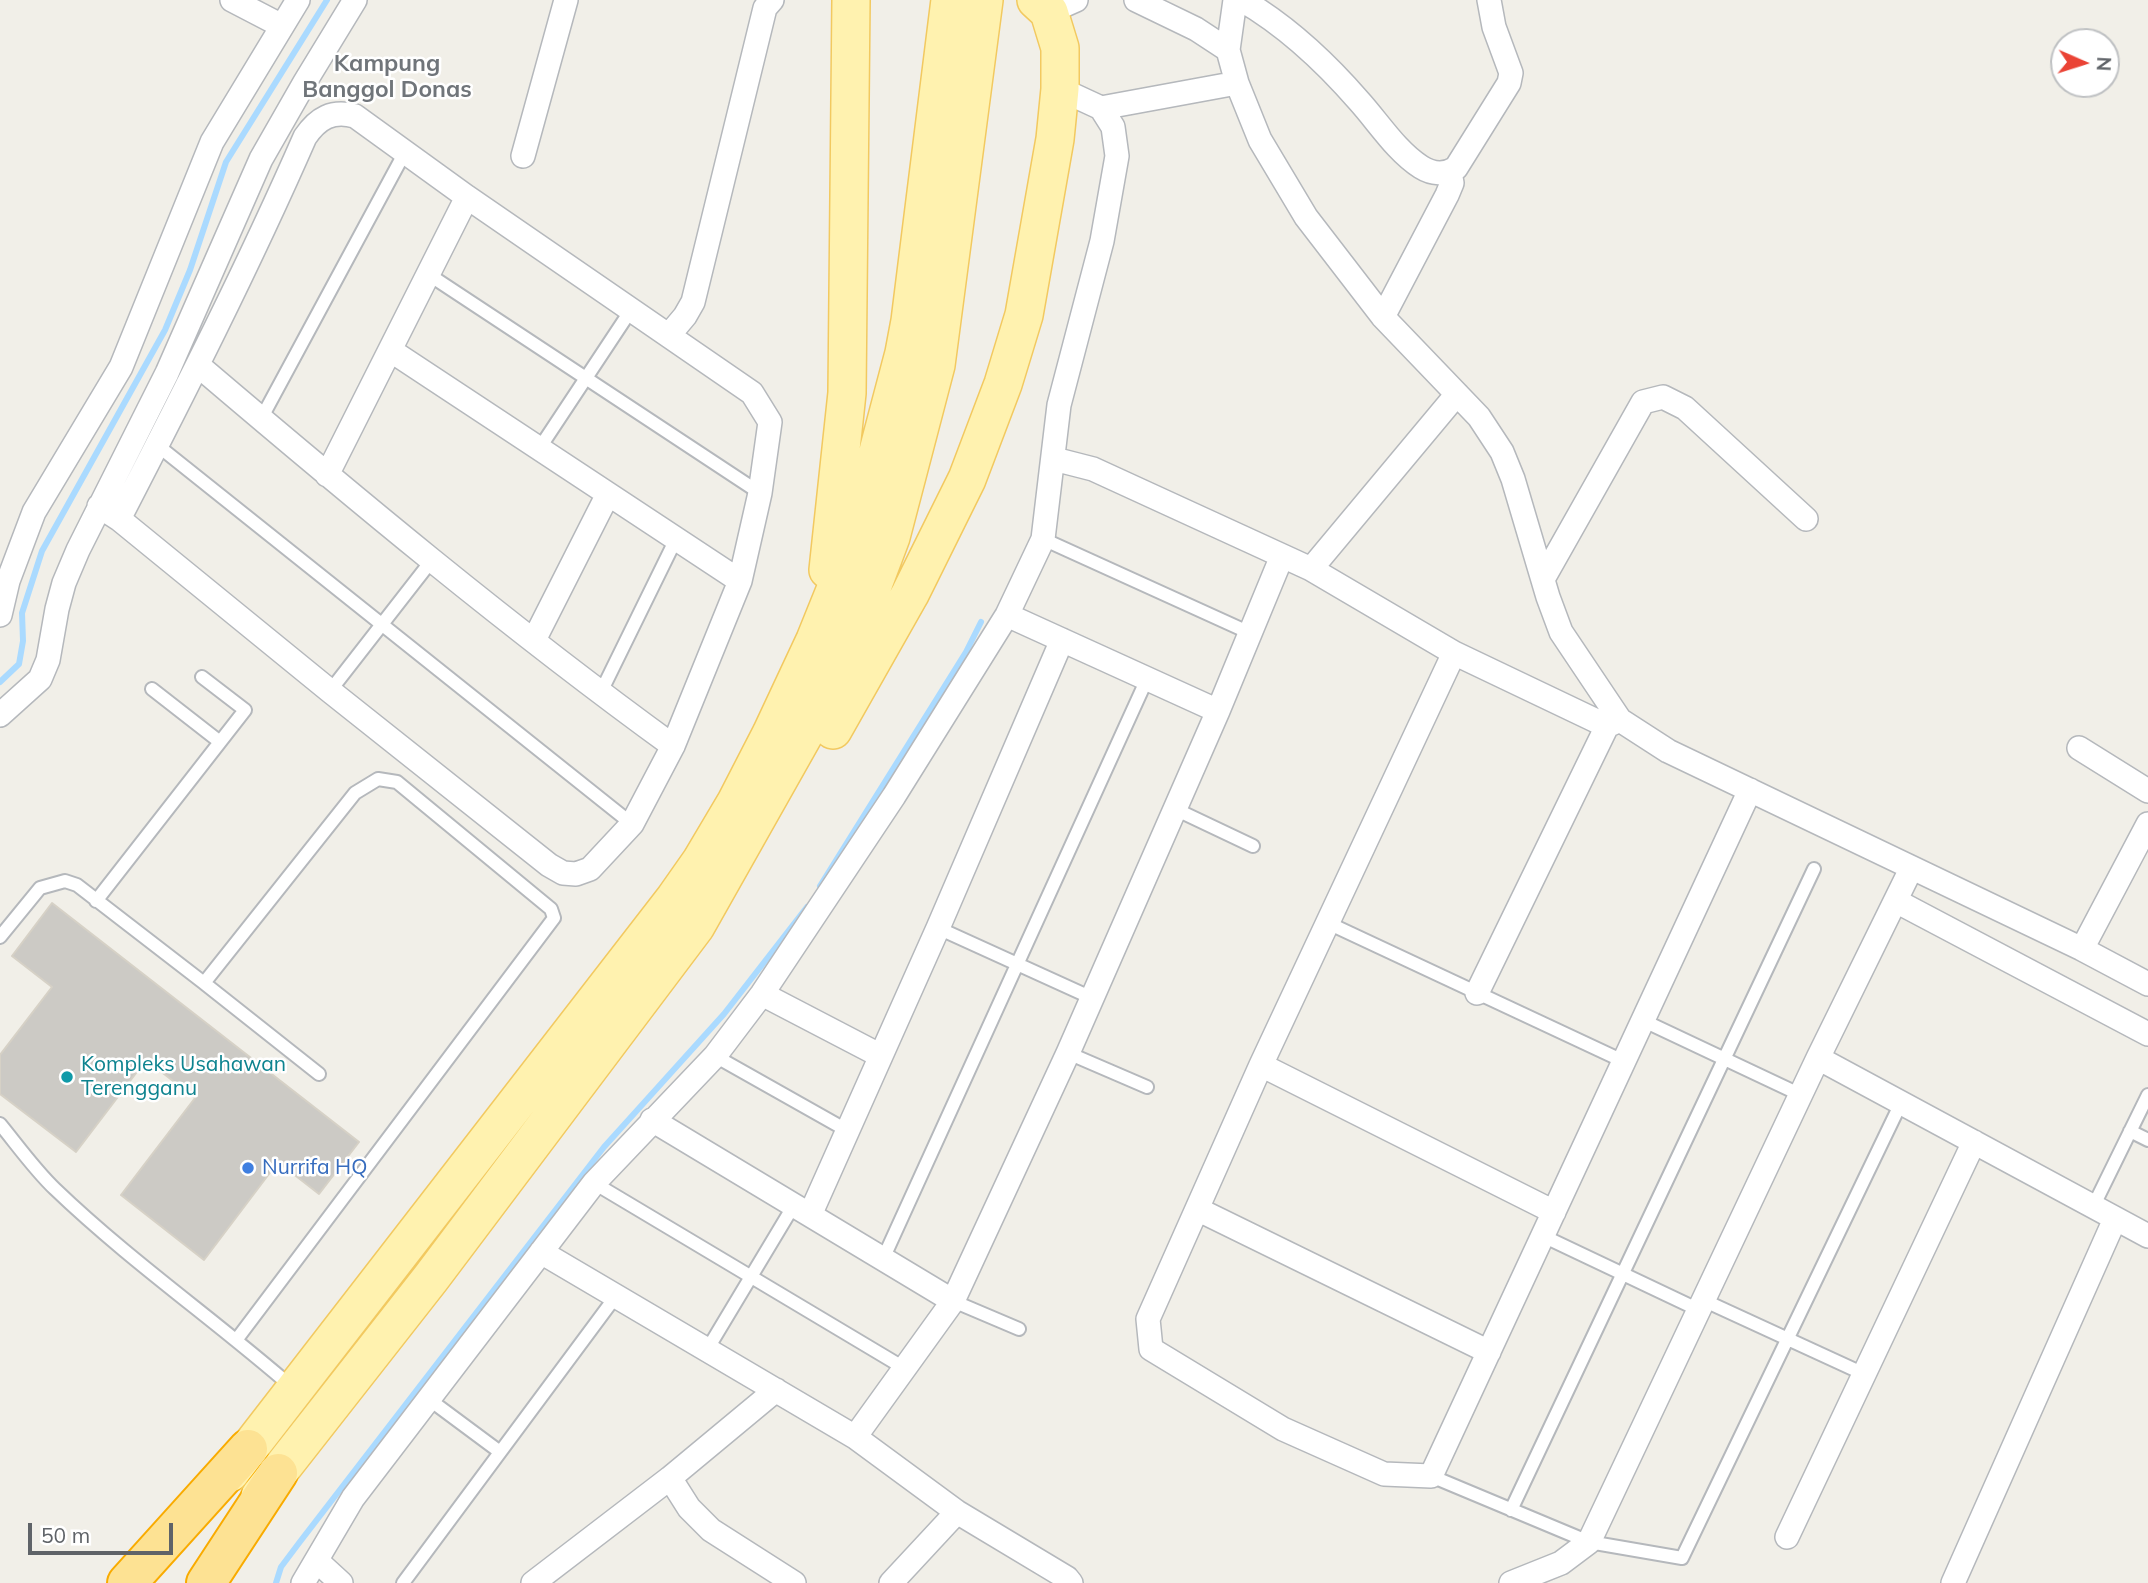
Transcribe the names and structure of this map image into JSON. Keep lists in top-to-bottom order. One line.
{"districts":["Kampung Banggol Donas"],"places":["Kompleks Usahawan Terengganu","Nurrifa HQ"],"scale_bar":"50 m","north":"right"}
